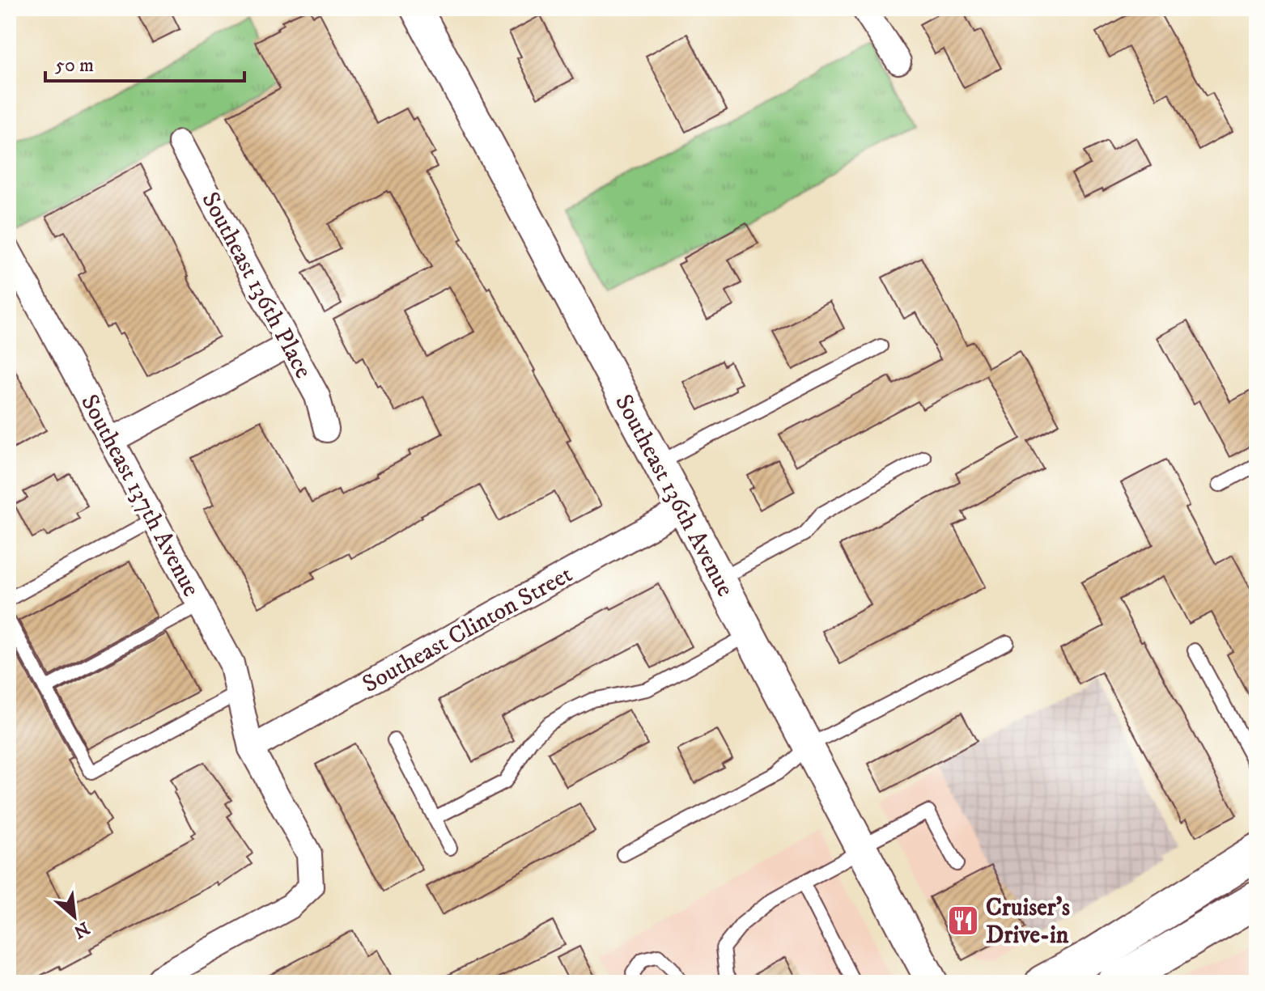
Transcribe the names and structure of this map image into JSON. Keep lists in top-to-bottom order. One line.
{"streets":{"street":["Southeast 136th Place","Southeast 137th Avenue","Southeast 136th Avenue","Southeast Clinton Street"]},"crossings":[["Southeast 137th Avenue","Southeast Clinton Street"],["Southeast 136th Avenue","Southeast Clinton Street"]],"places":{"restaurant":["Cruiser's Drive-in"]},"scale_bar":"50 m","north":"bottom right"}
